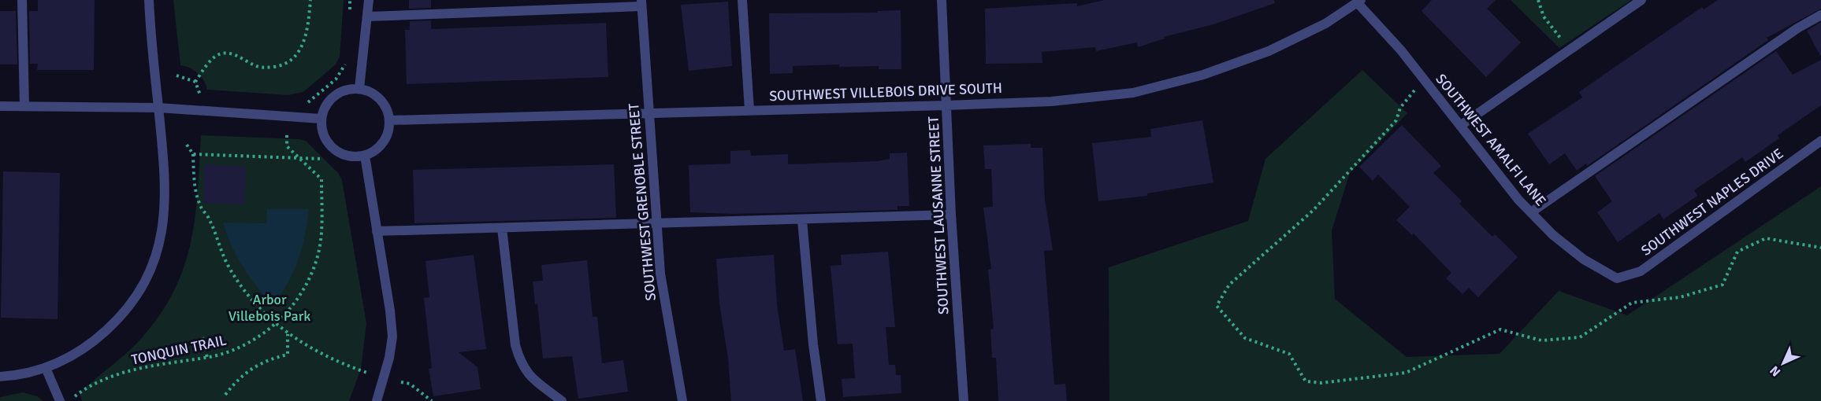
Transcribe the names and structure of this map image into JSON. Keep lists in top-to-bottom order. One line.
{"streets":{"street":["SOUTHWEST VILLEBOIS DRIVE SOUTH","SOUTHWEST AMALFI LANE","SOUTHWEST GRENOBLE STREET","SOUTHWEST NAPLES DRIVE","SOUTHWEST LAUSANNE STREET"],"path":["TONQUIN TRAIL"]},"crossings":[["SOUTHWEST VILLEBOIS DRIVE SOUTH","SOUTHWEST AMALFI LANE"],["SOUTHWEST VILLEBOIS DRIVE SOUTH","SOUTHWEST GRENOBLE STREET"],["SOUTHWEST VILLEBOIS DRIVE SOUTH","SOUTHWEST LAUSANNE STREET"],["SOUTHWEST AMALFI LANE","SOUTHWEST NAPLES DRIVE"]],"parks":["Arbor Villebois Park"],"north":"bottom left"}
